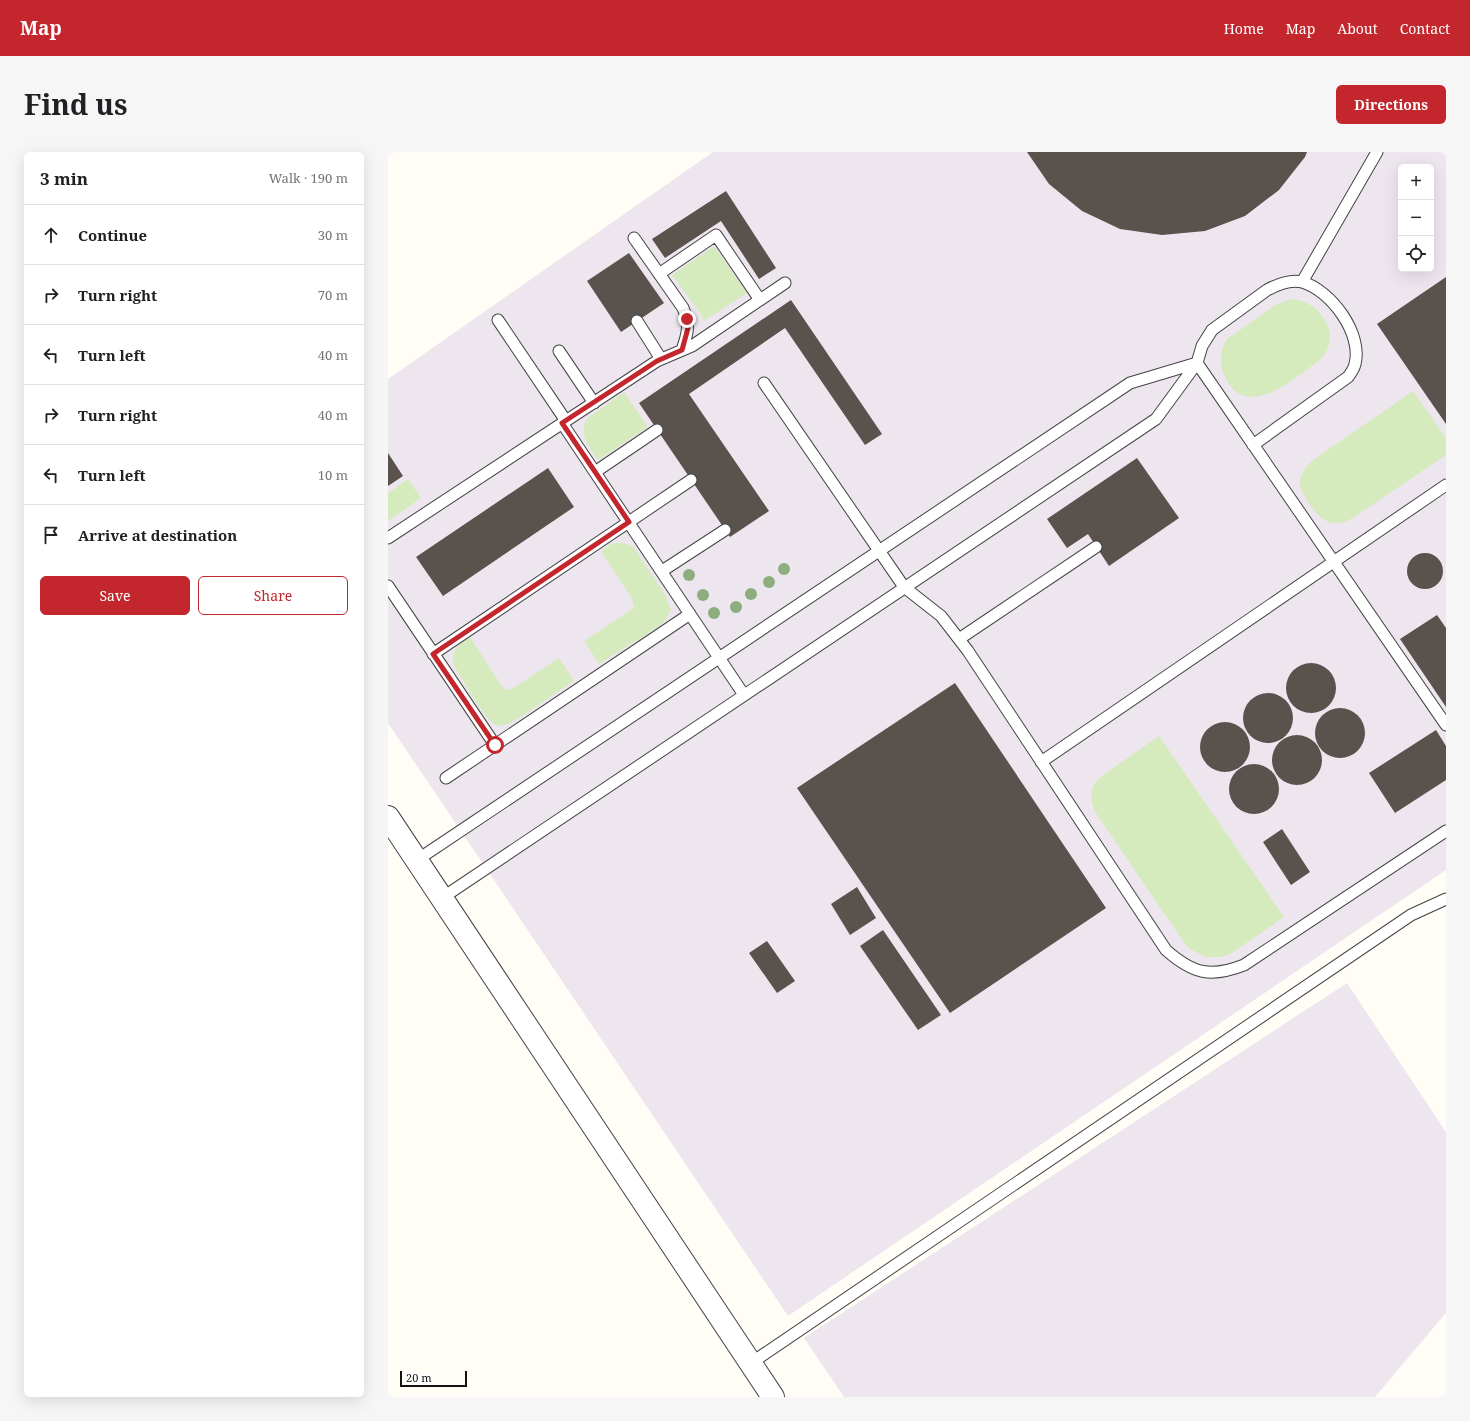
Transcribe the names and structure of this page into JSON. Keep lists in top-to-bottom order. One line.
{"scale_bar":"20 m","page":{"header":"Map","nav":["Home","Map","About","Contact"],"title":"Find us","buttons":["Directions",["Save","Share"]],"heading":["3 min","Walk · 190 m"],"map_buttons":["+","−"],"list":[["Continue","30 m"],["Turn right","70 m"],["Turn left","40 m"],["Turn right","40 m"],["Turn left","10 m"],"Arrive at destination"],"scale":"20 m"}}
